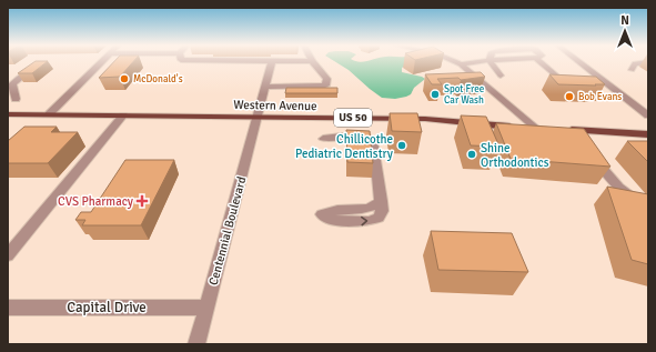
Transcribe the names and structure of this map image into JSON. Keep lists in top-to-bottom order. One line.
{"streets":{"main road":["Western Avenue","US 50"],"street":["Centennial Boulevard","Capital Drive"]},"crossings":[["Western Avenue","Centennial Boulevard"],["Centennial Boulevard","Capital Drive"]],"places":{"other":["McDonald's","Spot Free Car Wash","Bob Evans","Chillicothe Pediatric Dentistry","Shine Orthodontics"],"health":["CVS Pharmacy"]},"north":"top"}
